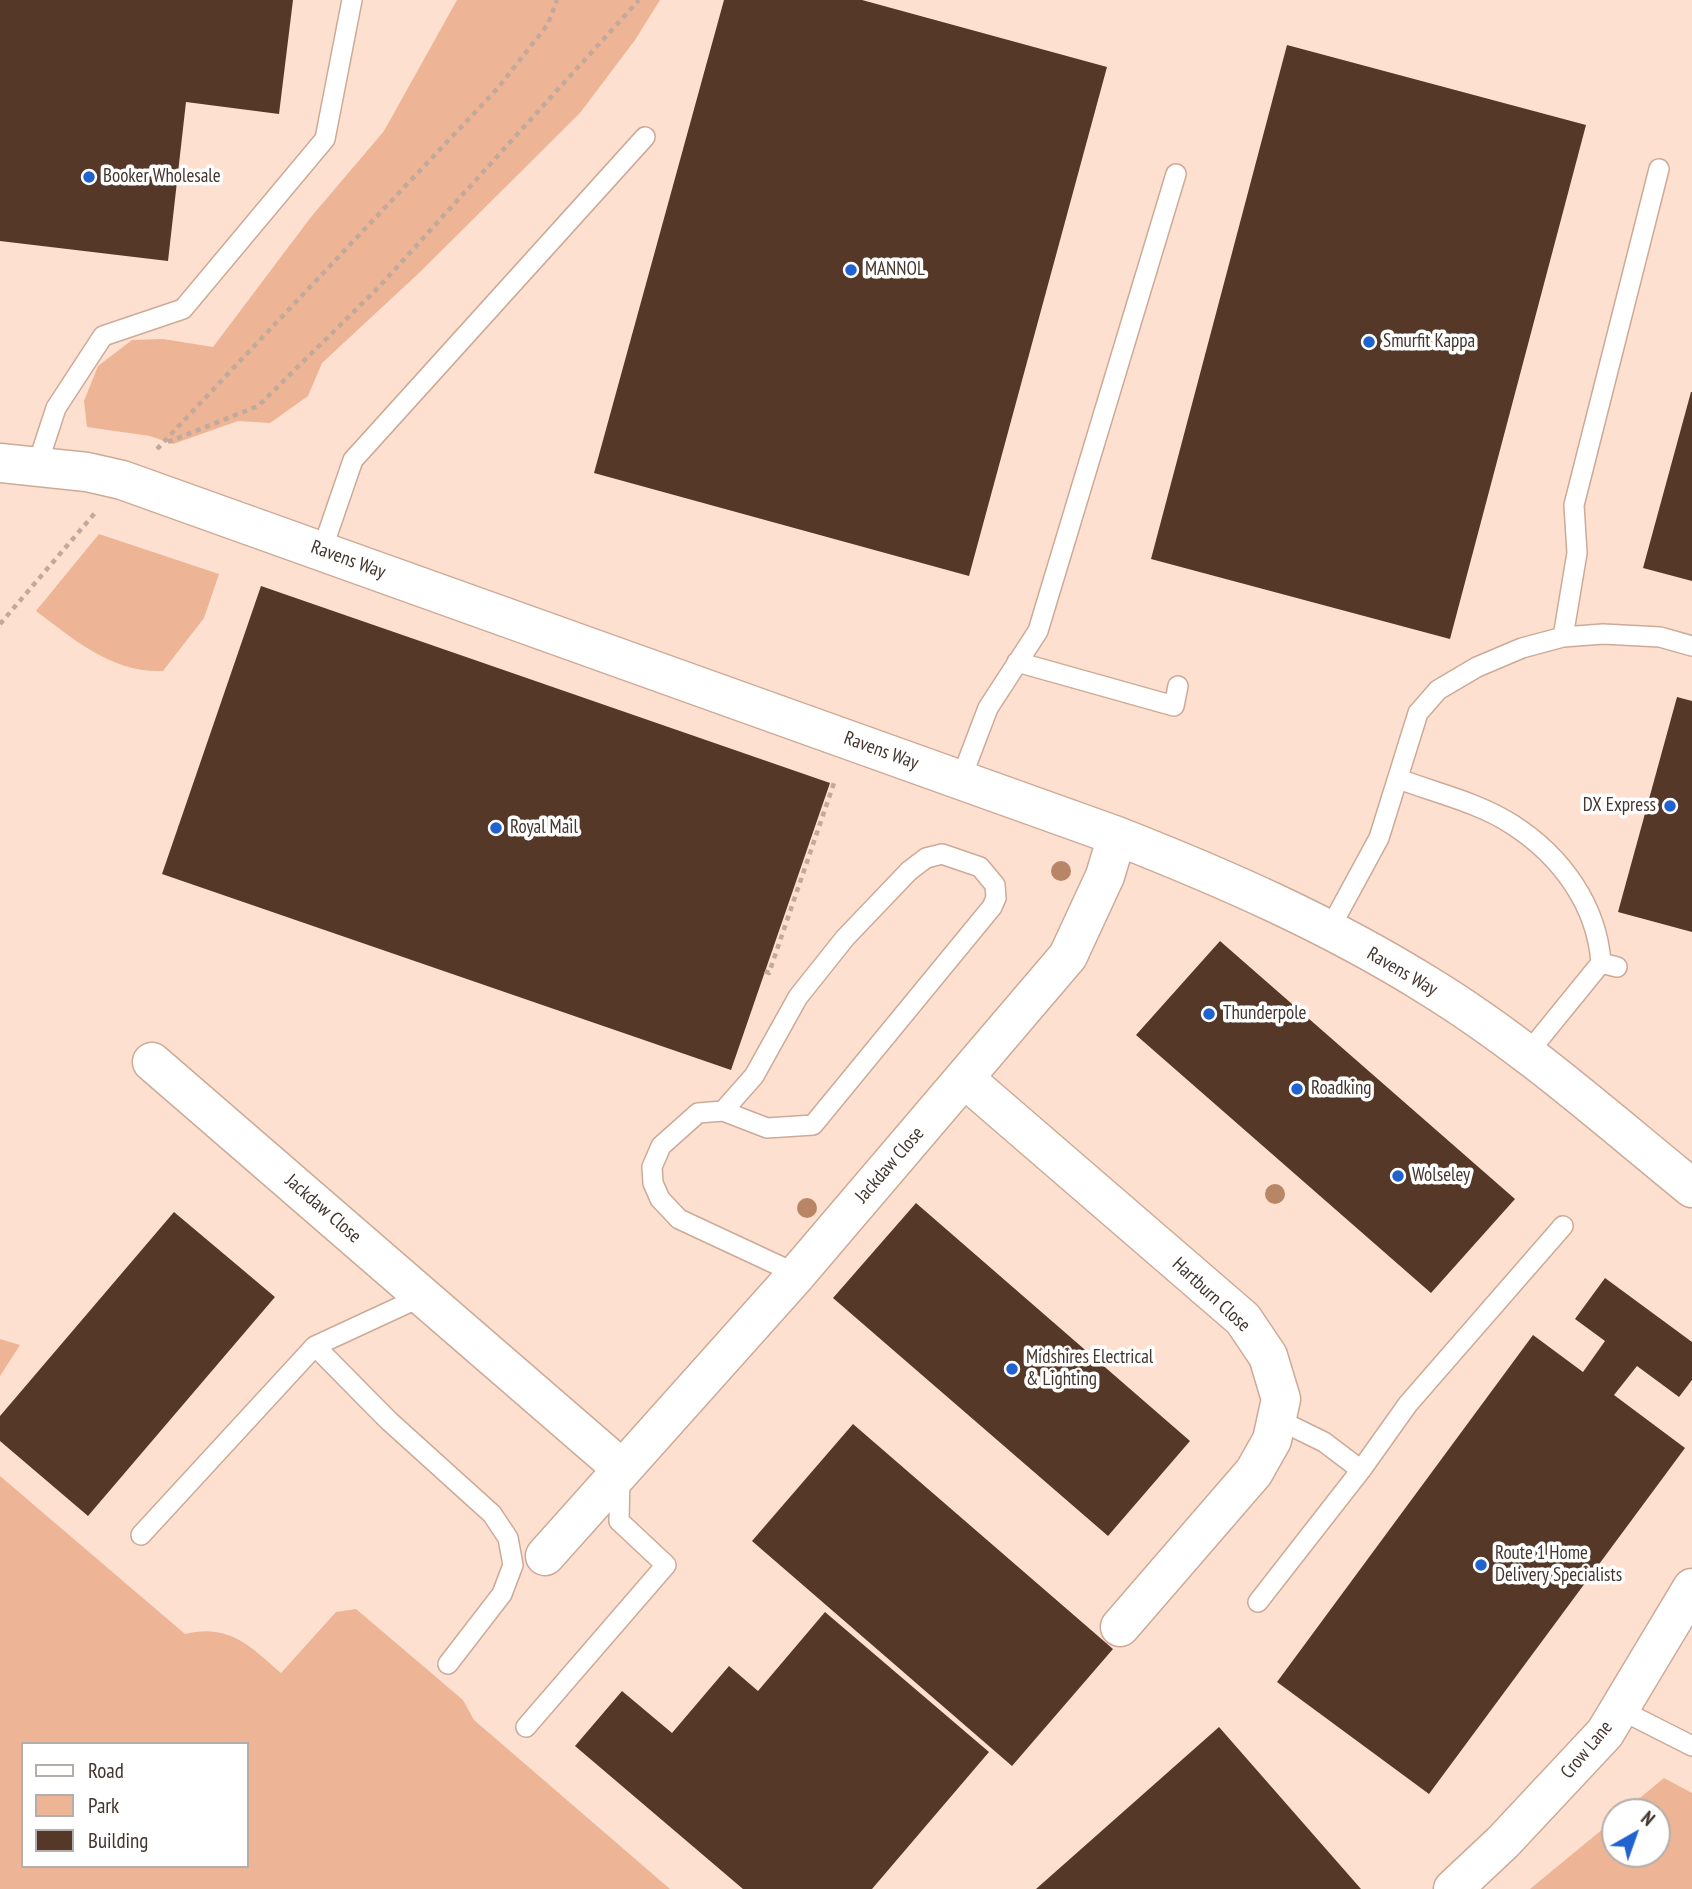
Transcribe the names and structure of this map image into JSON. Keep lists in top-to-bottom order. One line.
{"streets":{"street":["Ravens Way","Jackdaw Close","Hartburn Close","Crow Lane"]},"crossings":[["Ravens Way","Jackdaw Close"],["Jackdaw Close","Hartburn Close"]],"places":["Booker Wholesale","MANNOL","Smurfit Kappa","DX Express","Royal Mail","Thunderpole","Roadking","Wolseley","Midshires Electrical & Lighting","Route 1 Home Delivery Specialists"],"legend":["Road","Park","Building"],"north":"top right"}
